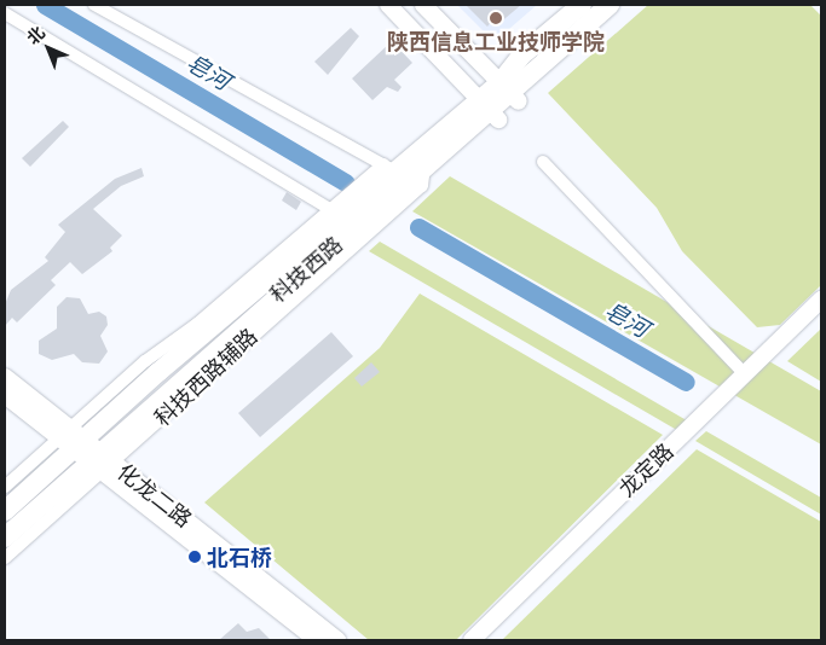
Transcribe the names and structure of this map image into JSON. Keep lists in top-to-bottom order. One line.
{"streets":{"main road":["科技西路"],"street":["龙定路","化龙二路"]},"crossings":[["科技西路","化龙二路"]],"water":["皂河"],"places":["陕西信息工业技师学院","北石桥"],"north":"top left"}
